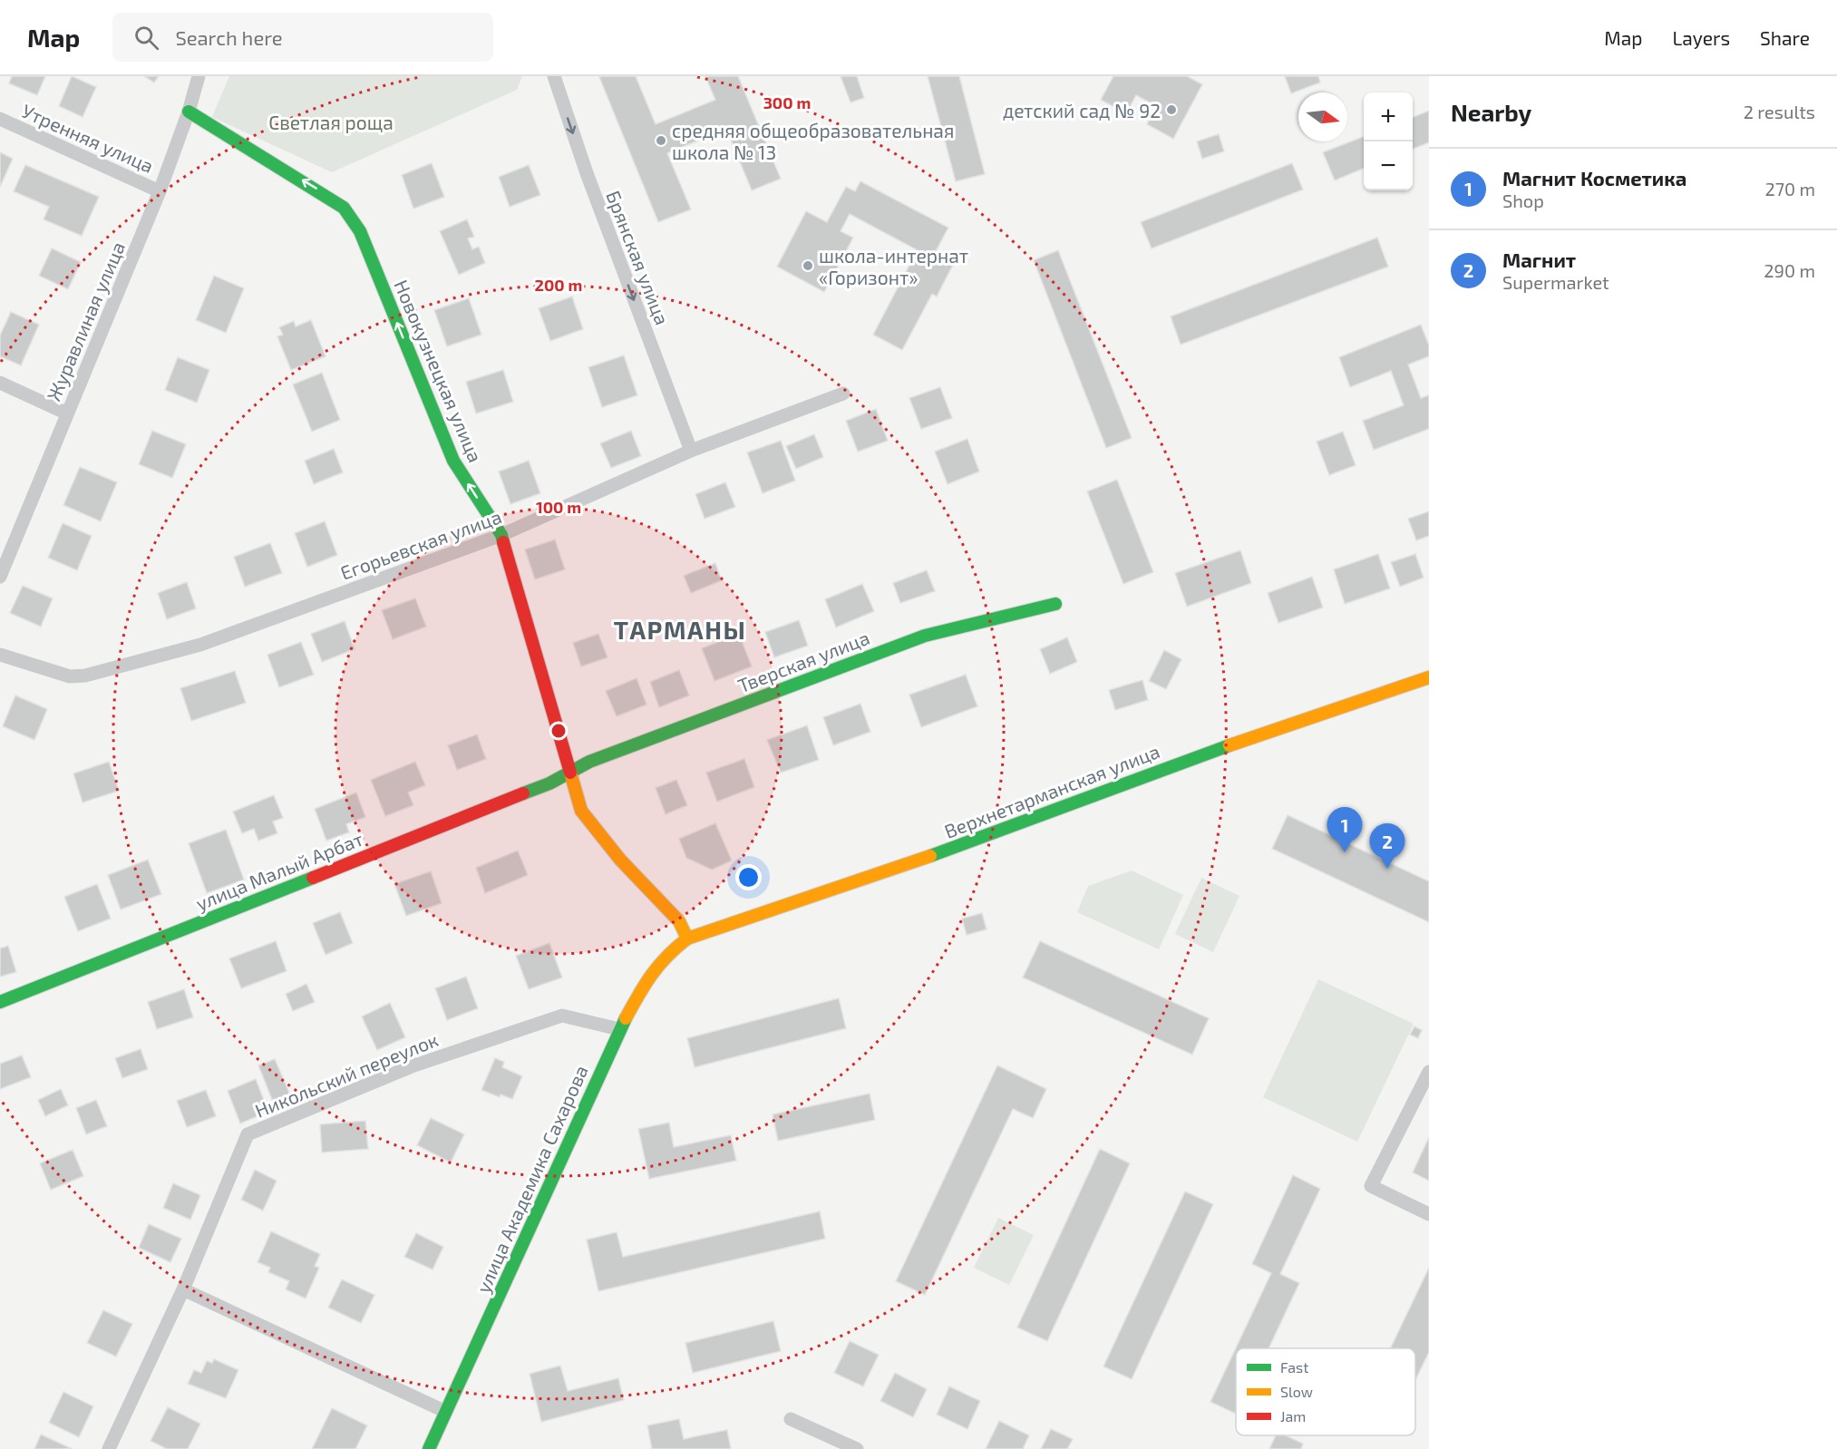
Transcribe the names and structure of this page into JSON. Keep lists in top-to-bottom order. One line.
{"streets":{"street":["Утренняя улица","Брянская улица","Журавлиная улица","Новокузнецкая улица","Егорьевская улица","Тверская улица","Верхнетарманская улица","улица Малый Арбат","Никольский переулок","улица Академика Сахарова"]},"crossings":[["Утренняя улица","Журавлиная улица"],["Брянская улица","Егорьевская улица"],["Журавлиная улица","Новокузнецкая улица"],["Новокузнецкая улица","Егорьевская улица"],["Новокузнецкая улица","Тверская улица"],["Новокузнецкая улица","Верхнетарманская улица"],["Новокузнецкая улица","улица Малый Арбат"],["Новокузнецкая улица","улица Академика Сахарова"],["Тверская улица","улица Малый Арбат"],["Верхнетарманская улица","улица Академика Сахарова"],["Никольский переулок","улица Академика Сахарова"]],"one_way":["Брянская улица","Новокузнецкая улица"],"districts":["ТАРМАНЫ"],"parks":["Светлая роща"],"places":["детский сад № 92","средняя общеобразовательная школа № 13","школа-интернат «Горизонт»"],"legend":["Fast","Slow","Jam"],"north":"right","page":{"header":"Map","search":"Search here","nav":["Map","Layers","Share"],"heading":["Nearby","2 results"],"map_buttons":["+","−"],"list":[{"mark":"1","name":"Магнит Косметика","note":"Shop","value":"270 m"},{"mark":"2","name":"Магнит","note":"Supermarket","value":"290 m"}],"pins":["1","2"]},"rings":["300 m","200 m","100 m"]}
